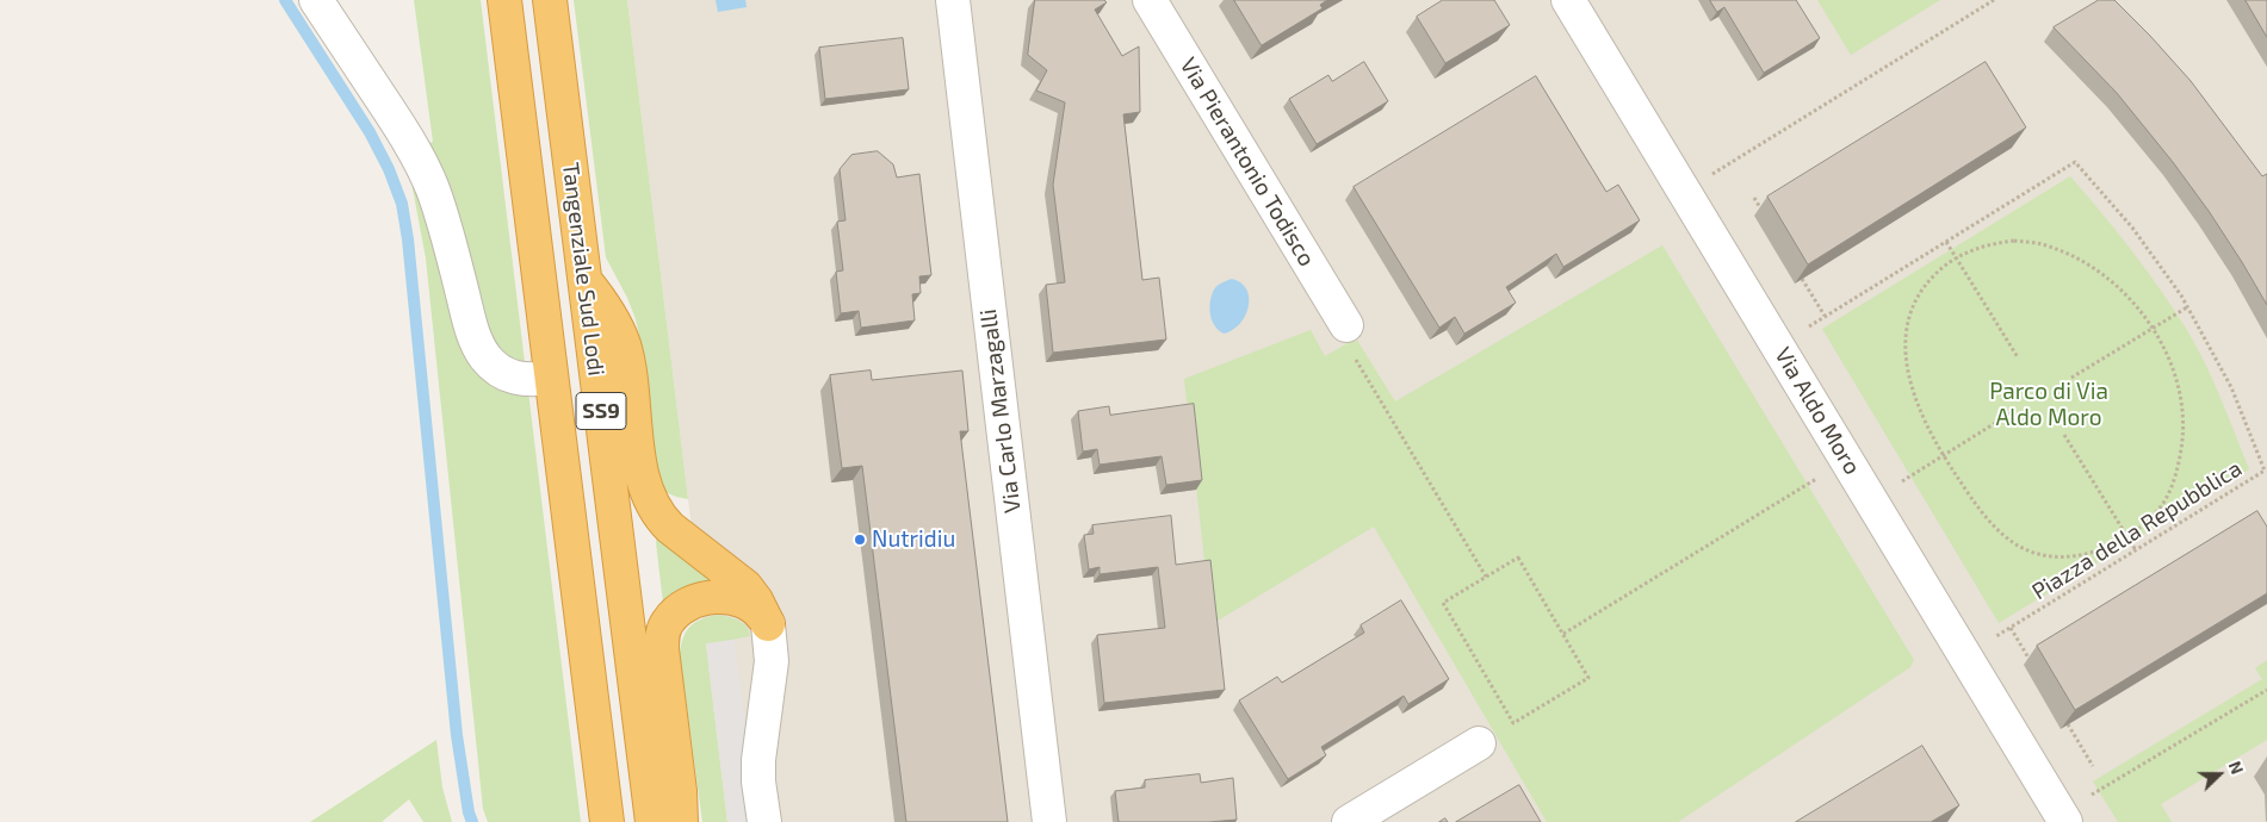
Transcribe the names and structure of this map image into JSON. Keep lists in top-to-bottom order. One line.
{"streets":{"highway":["Tangenziale Sud Lodi","SS9"],"street":["Via Pierantonio Todisco","Via Carlo Marzagalli","Via Aldo Moro"],"path":["Piazza della Repubblica"]},"parks":["Parco di Via Aldo Moro"],"places":["Nutridiu"],"north":"right"}
